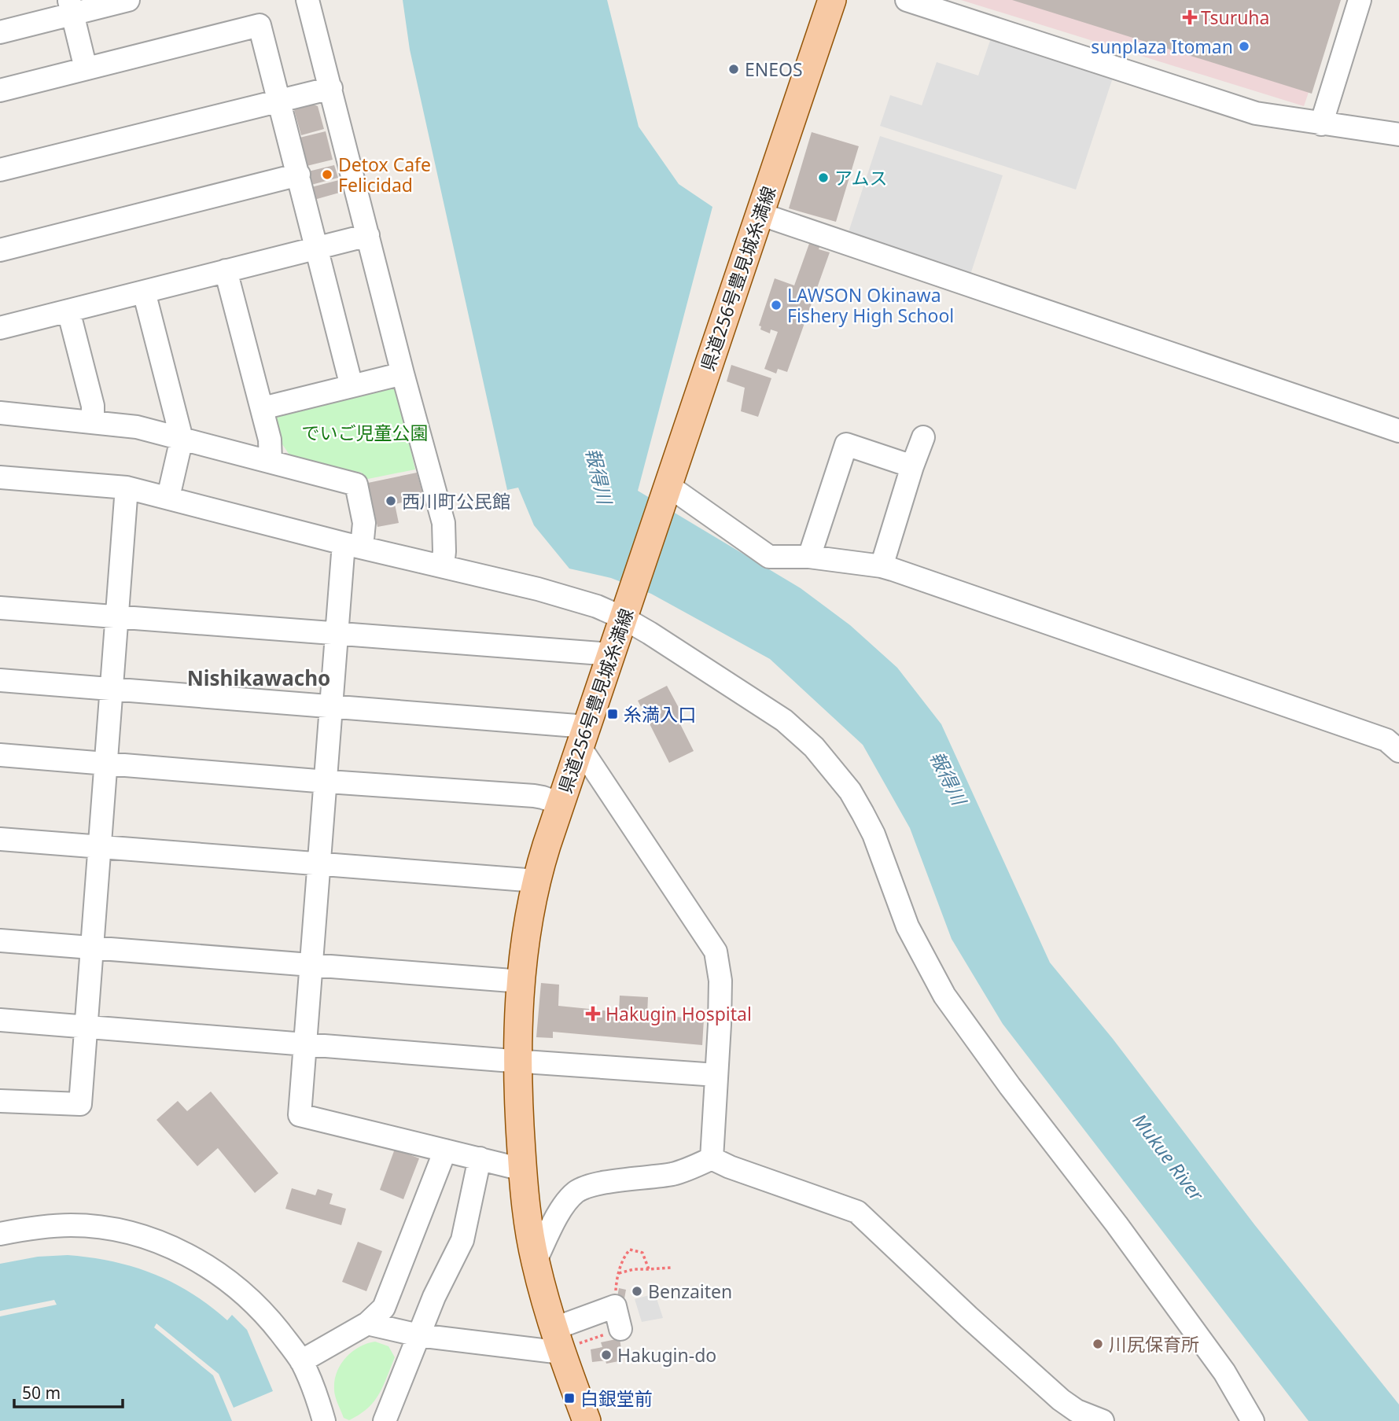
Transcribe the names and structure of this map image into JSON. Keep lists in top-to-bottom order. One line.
{"streets":{"main road":["県道256号豊見城糸満線"]},"districts":["Nishikawacho"],"water":["報得川","Mukue River"],"parks":["でいご児童公園"],"places":{"health":["Tsuruha","Hakugin Hospital"],"other":["sunplaza Itoman","ENEOS","Detox Cafe Felicidad","アムス","LAWSON Okinawa Fishery High School","西川町公民館","Benzaiten","川尻保育所","Hakugin-do"],"transit":["糸満入口","白銀堂前"]},"scale_bar":"50 m"}
